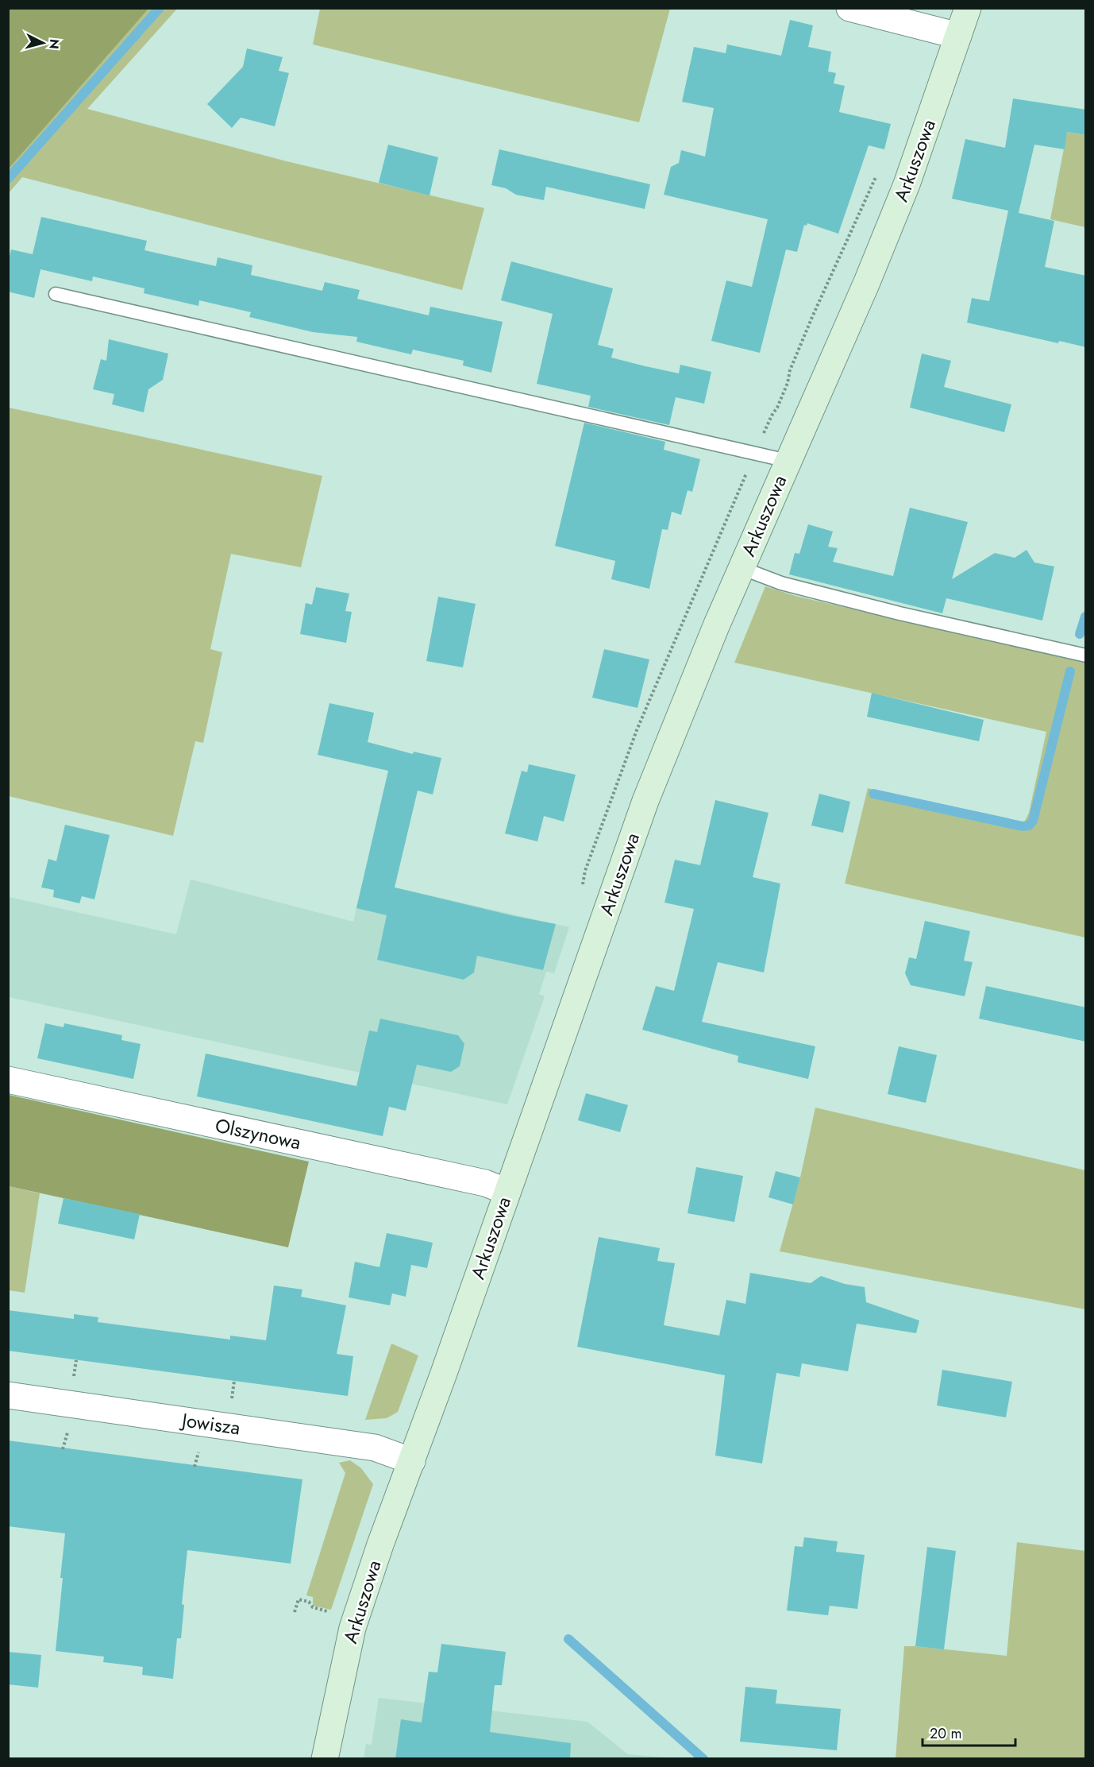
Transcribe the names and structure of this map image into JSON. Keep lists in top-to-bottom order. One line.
{"streets":{"main road":["Arkuszowa"],"street":["Olszynowa","Jowisza"]},"crossings":[["Arkuszowa","Olszynowa"],["Arkuszowa","Jowisza"]],"scale_bar":"20 m","north":"right"}
